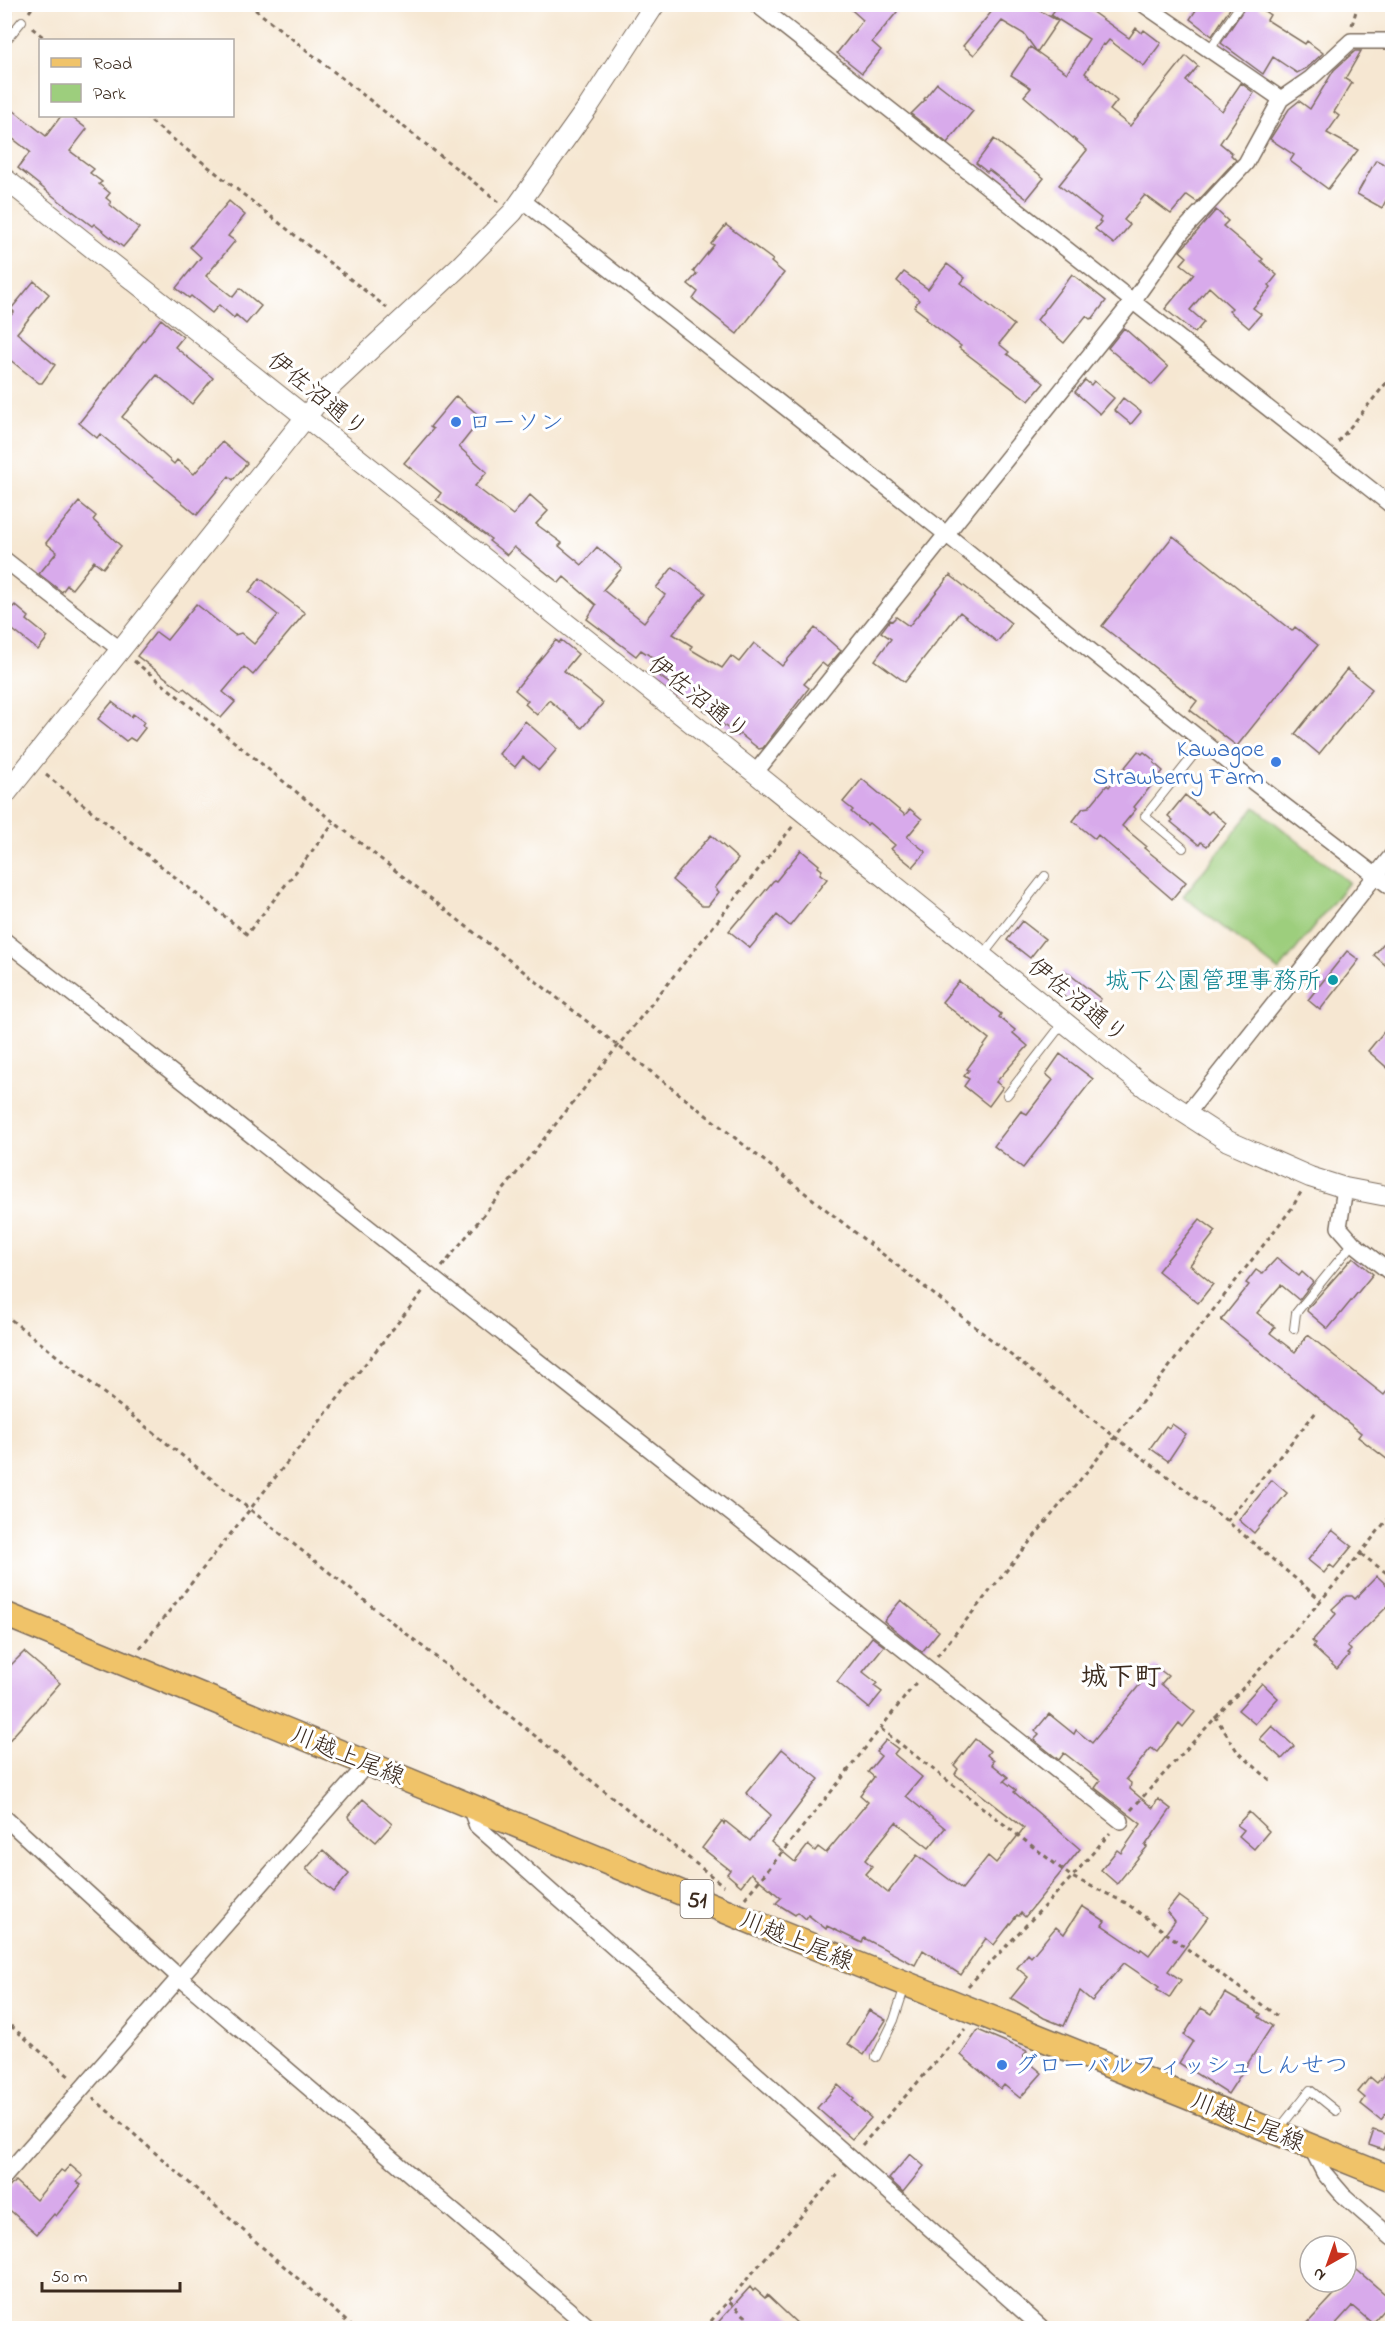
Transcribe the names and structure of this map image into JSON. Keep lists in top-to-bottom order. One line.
{"streets":{"main road":["川越上尾線","51"],"street":["伊佐沼通り"]},"districts":["城下町"],"places":["ローソン","Kawagoe Strawberry Farm","城下公園管理事務所","グローバルフィッシュしんせつ"],"legend":["Road","Park"],"scale_bar":"50 m","north":"bottom left"}
